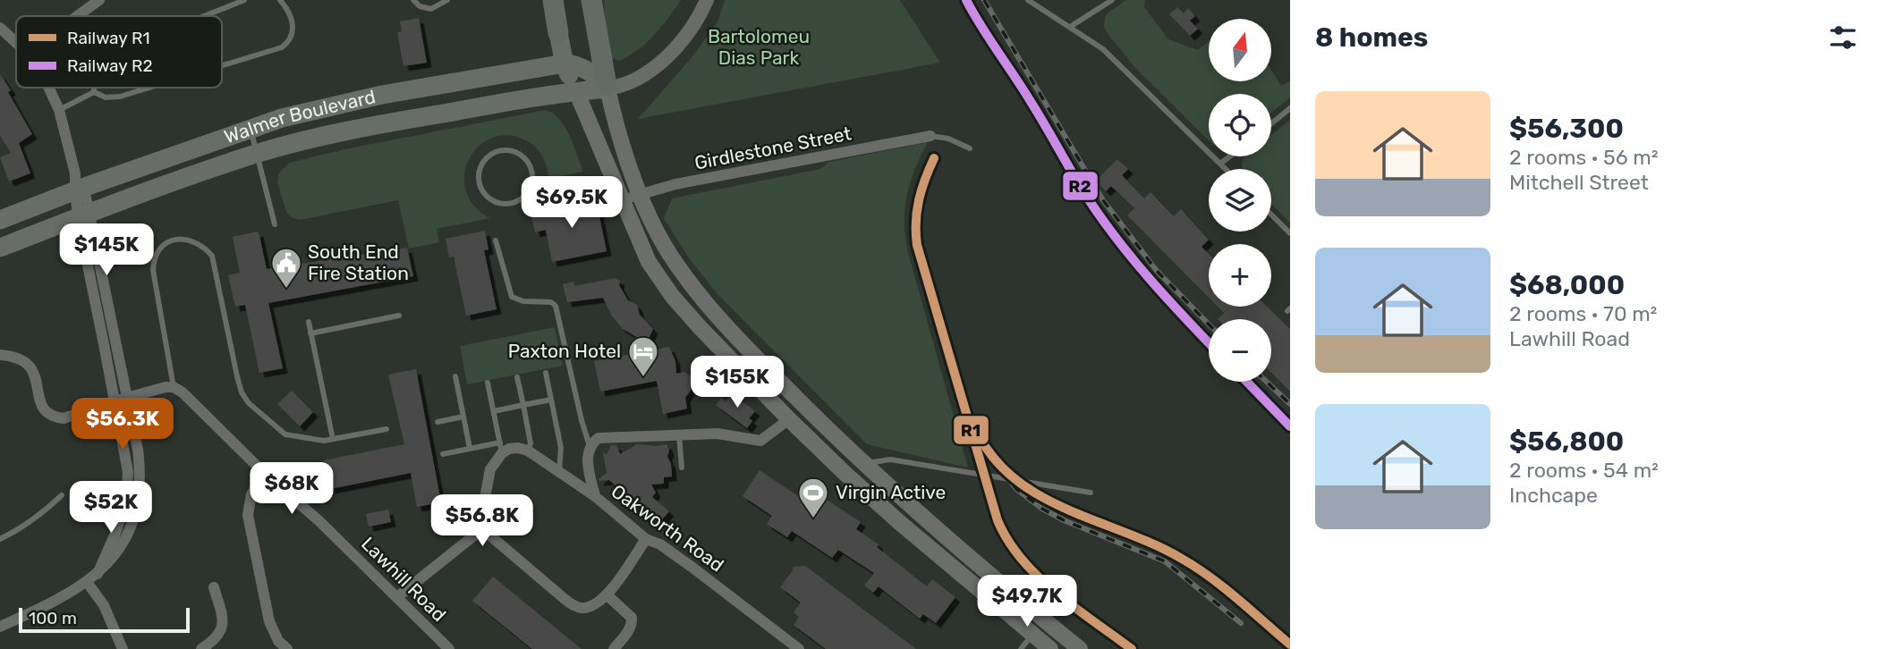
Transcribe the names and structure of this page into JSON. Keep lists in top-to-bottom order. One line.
{"streets":{"main road":["Walmer Boulevard"],"street":["Girdlestone Street","Oakworth Road","Lawhill Road"]},"parks":["Bartolomeu Dias Park"],"places":{"public building":["South End Fire Station"],"hotel":["Paxton Hotel"],"sports":["Virgin Active"]},"lines":["rail line R2","rail line R1"],"legend":["Railway R1","Railway R2"],"scale_bar":"100 m","north":"top","page":{"heading":"8 homes","map_buttons":["+","−"],"list":[{"name":"$56,300","note":"2 rooms · 56 m² · Mitchell Street"},{"name":"$68,000","note":"2 rooms · 70 m² · Lawhill Road"},{"name":"$56,800","note":"2 rooms · 54 m² · Inchcape"}],"price":["$69.5K","$145K","$155K","$56.3K","$68K","$52K","$56.8K","$49.7K"],"scale":"100 m"}}
